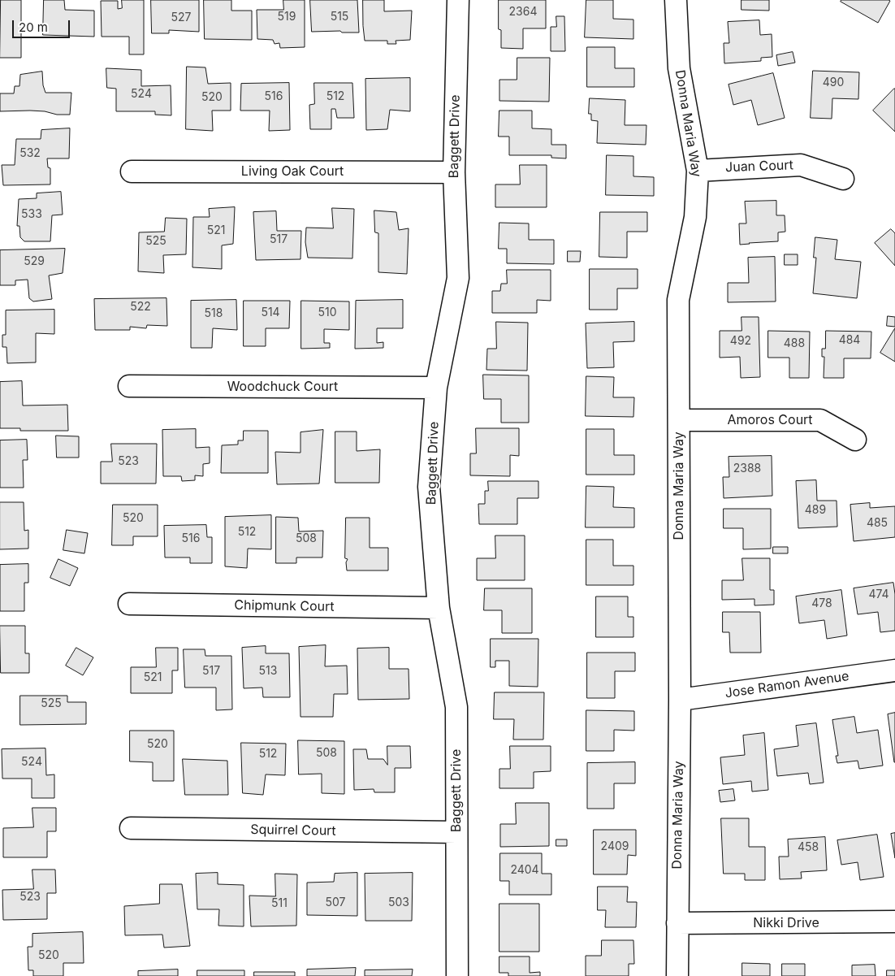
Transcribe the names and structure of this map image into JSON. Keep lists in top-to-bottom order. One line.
{"streets":{"street":["Donna Maria Way","Baggett Drive","Juan Court","Living Oak Court","Woodchuck Court","Amoros Court","Chipmunk Court","Jose Ramon Avenue","Squirrel Court","Nikki Drive"]},"crossings":[["Donna Maria Way","Juan Court"],["Donna Maria Way","Amoros Court"],["Donna Maria Way","Jose Ramon Avenue"],["Donna Maria Way","Nikki Drive"],["Baggett Drive","Living Oak Court"],["Baggett Drive","Woodchuck Court"],["Baggett Drive","Chipmunk Court"],["Baggett Drive","Squirrel Court"]],"house_numbers":["2364","519","515","527","490","524","516","512","520","532","533","521","517","525","529","522","514","510","518","484","492","488","523","2388","489","520","485","512","516","508","474","478","517","513","521","525","520","508","512","524","2409","458","2404","523","507","503","511","520"],"scale_bar":"20 m"}
